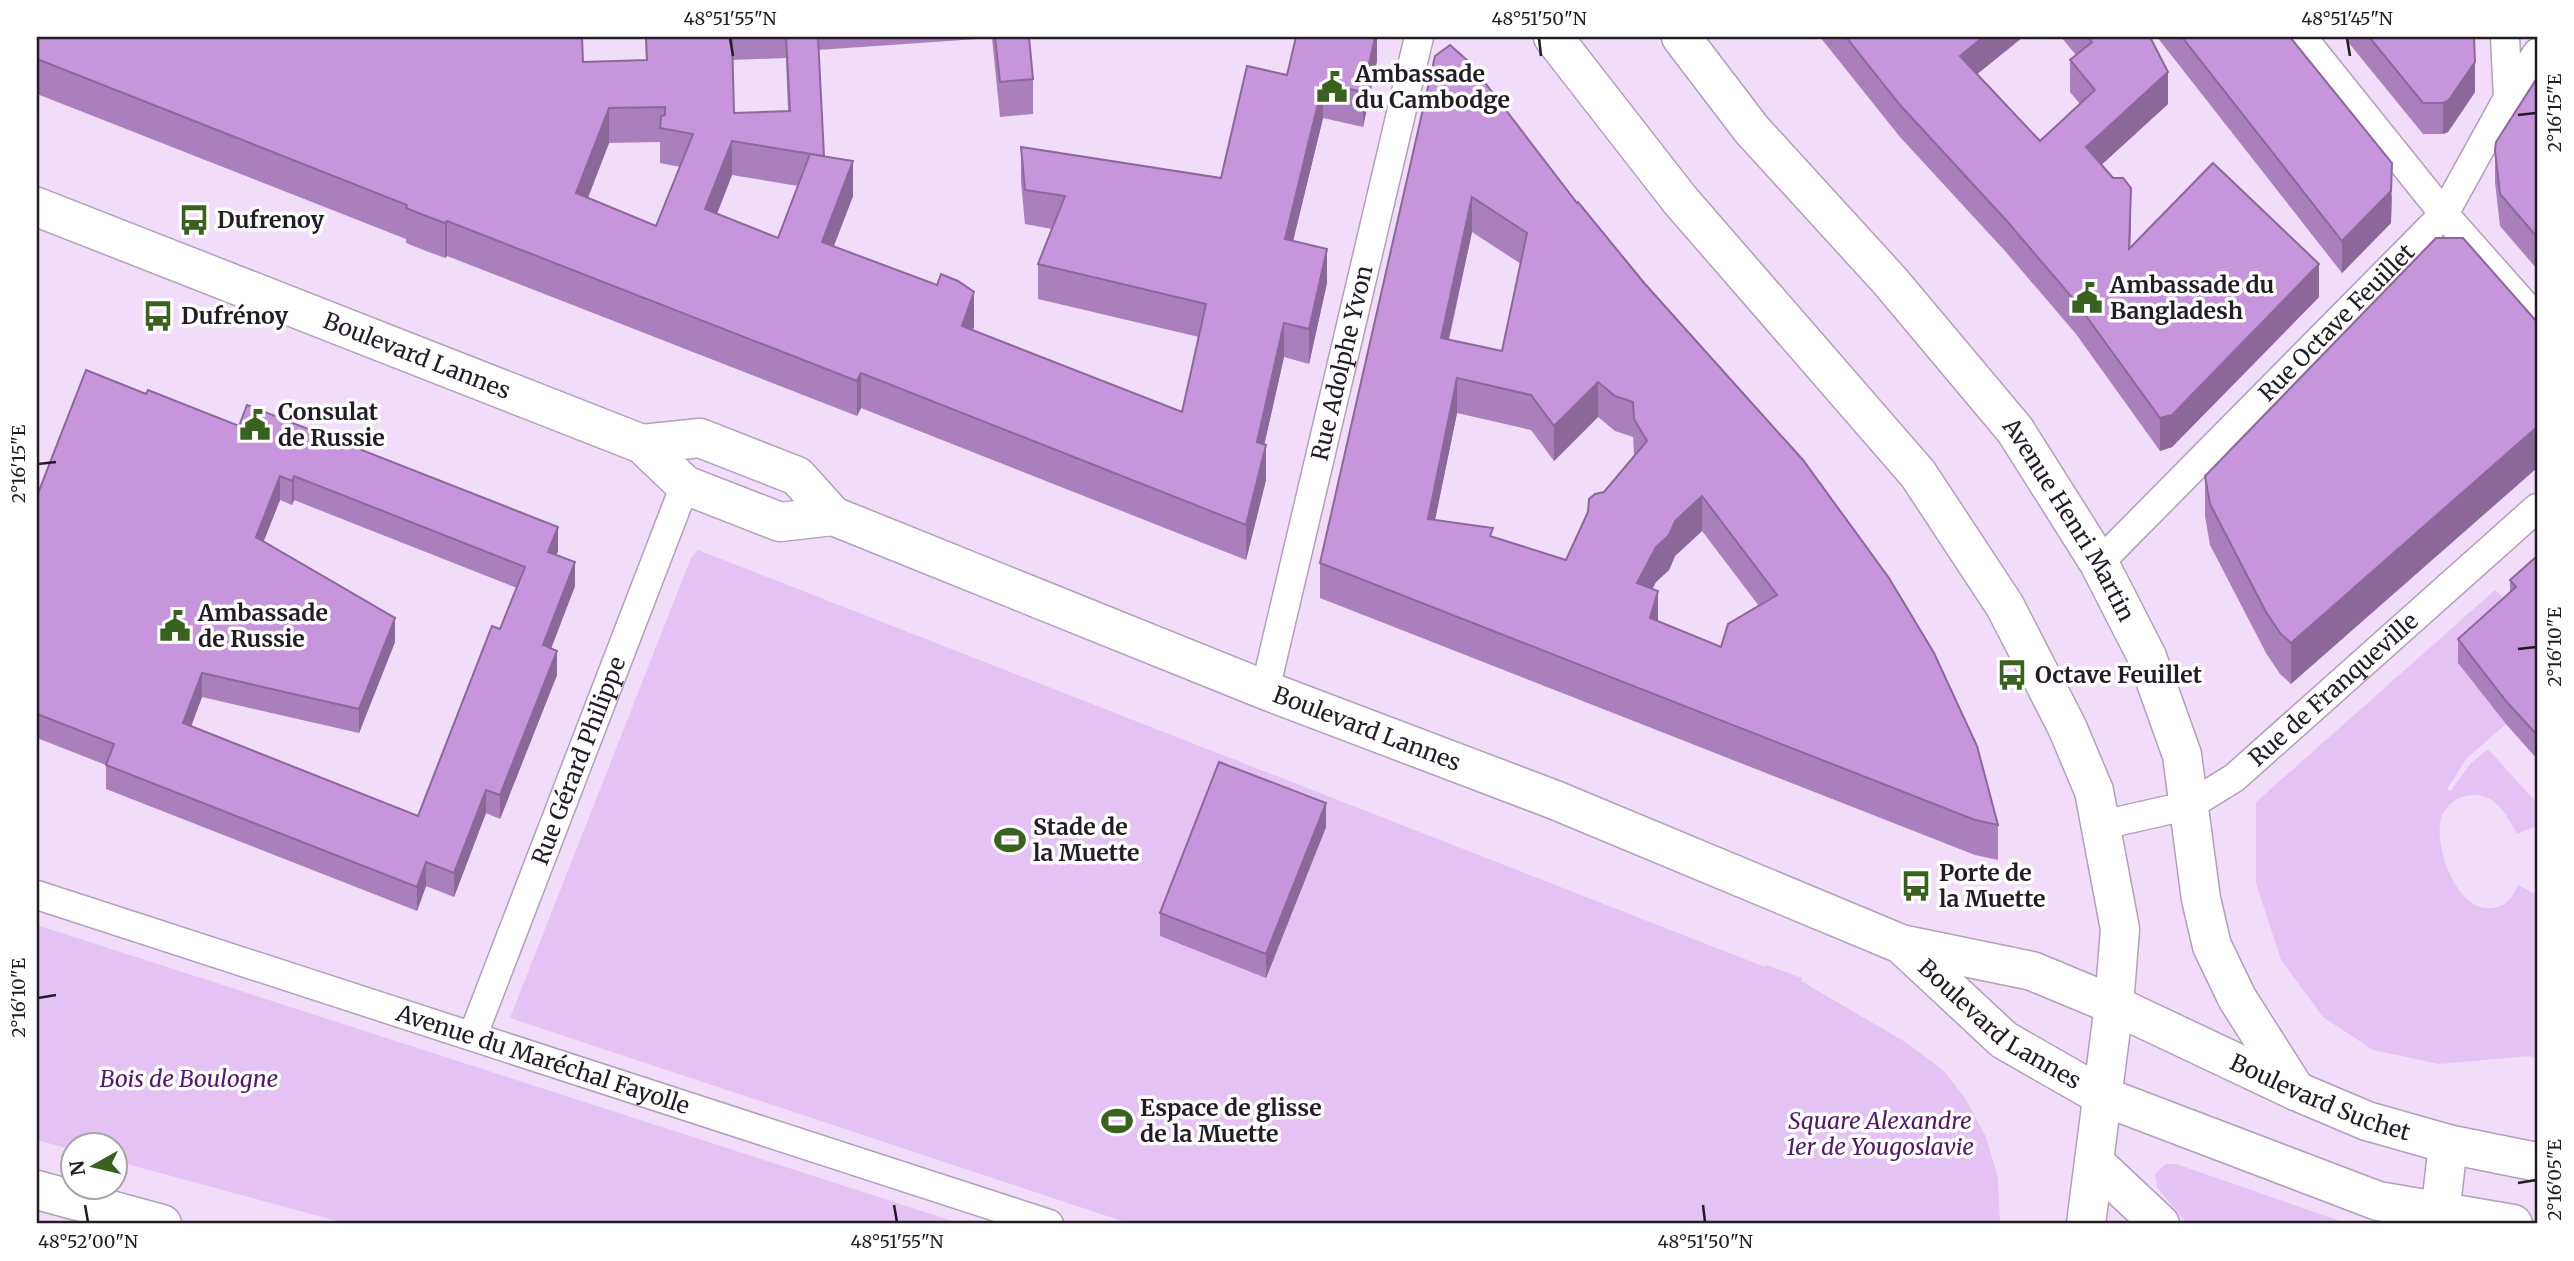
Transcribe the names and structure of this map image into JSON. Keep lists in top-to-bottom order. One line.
{"streets":{"main road":["Boulevard Lannes","Avenue Henri Martin","Boulevard Suchet"],"street":["Rue Octave Feuillet","Rue Adolphe Yvon","Rue de Franqueville","Rue Gérard Philippe","Avenue du Maréchal Fayolle"]},"crossings":[["Rue Octave Feuillet","Avenue Henri Martin"],["Boulevard Lannes","Rue Adolphe Yvon"],["Boulevard Lannes","Rue Gérard Philippe"],["Boulevard Lannes","Boulevard Suchet"],["Avenue Henri Martin","Rue de Franqueville"],["Avenue Henri Martin","Boulevard Suchet"],["Rue Gérard Philippe","Avenue du Maréchal Fayolle"]],"parks":["Bois de Boulogne","Square Alexandre 1er de Yougoslavie"],"places":{"public building":["Ambassade du Cambodge","Ambassade du Bangladesh","Consulat de Russie","Ambassade de Russie"],"bus stop":["Dufrenoy","Dufrénoy","Octave Feuillet","Porte de la Muette"],"sports":["Stade de la Muette","Espace de glisse de la Muette"]},"north":"left","coordinates":["48°51'55\"N","48°51'50\"N","48°51'45\"N","2°16'15\"E","2°16'10\"E","2°16'05\"E","48°52'00\"N"]}
